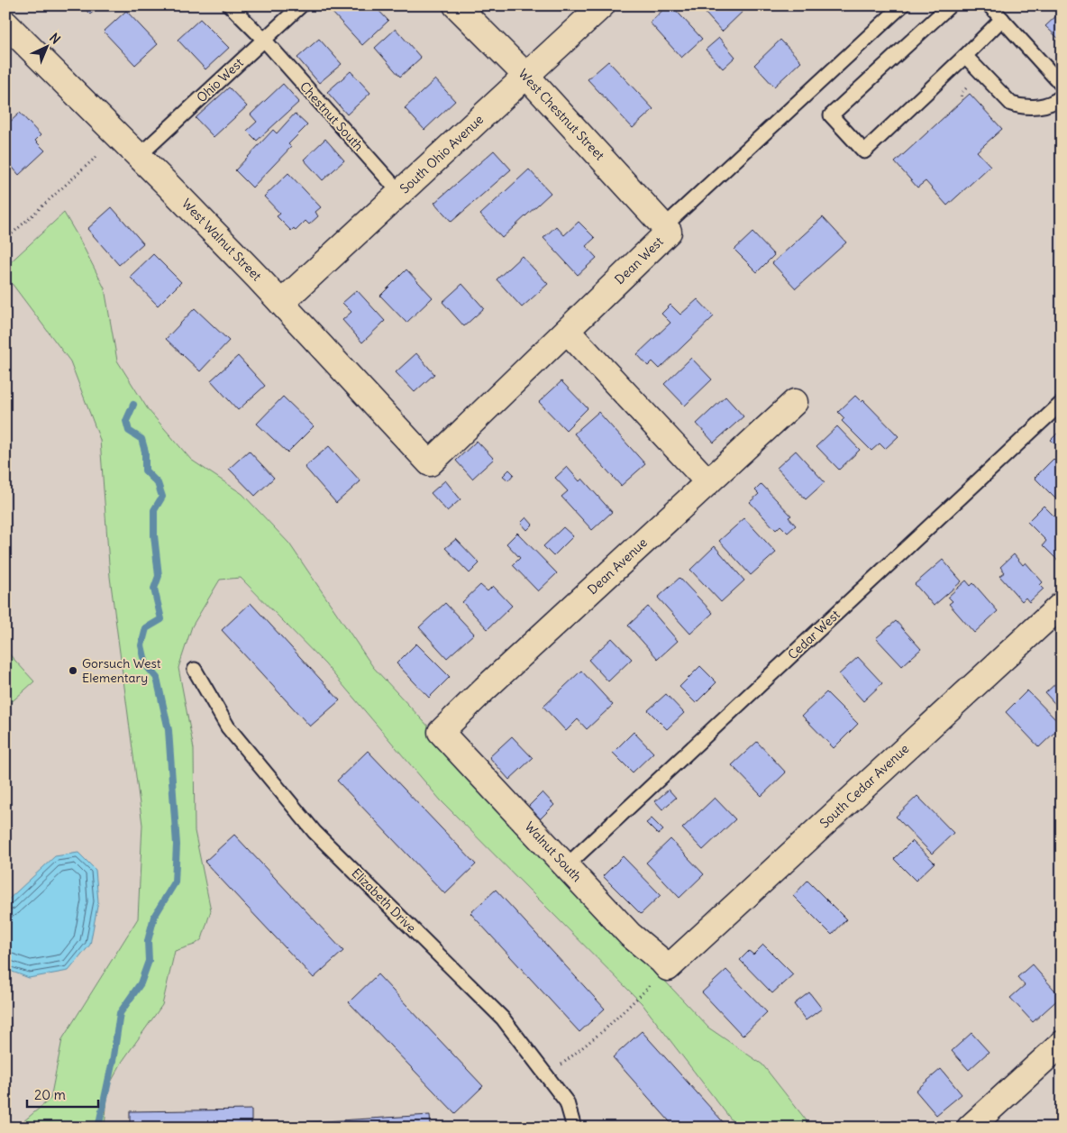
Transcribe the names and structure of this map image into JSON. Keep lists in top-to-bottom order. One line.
{"streets":{"street":["West Chestnut Street","South Ohio Avenue","West Walnut Street","Dean West","Dean Avenue","South Cedar Avenue","Walnut South"],"lane":["Ohio West","Chestnut South","Cedar West","Elizabeth Drive"]},"crossings":[["Ohio West","Chestnut South"],["Ohio West","West Walnut Street"],["West Chestnut Street","South Ohio Avenue"],["West Chestnut Street","Dean West"],["Chestnut South","South Ohio Avenue"],["South Ohio Avenue","West Walnut Street"],["West Walnut Street","Dean West"],["Dean Avenue","Walnut South"],["Cedar West","Walnut South"],["South Cedar Avenue","Walnut South"]],"places":["Gorsuch West Elementary"],"scale_bar":"20 m","north":"top right"}
